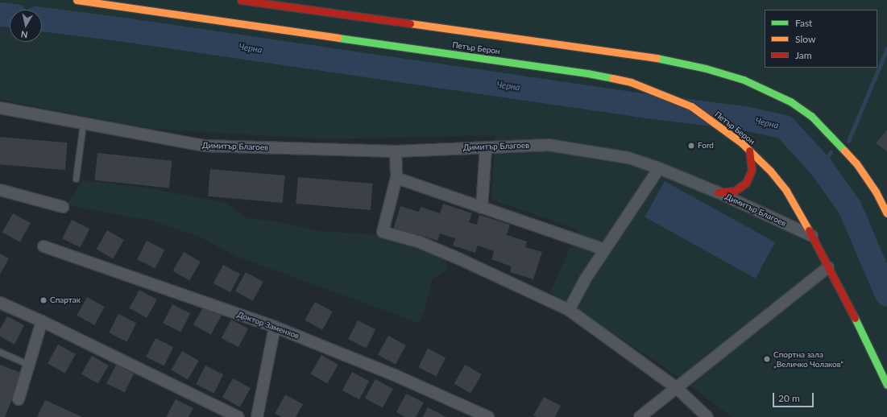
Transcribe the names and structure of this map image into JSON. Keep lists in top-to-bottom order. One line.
{"streets":{"main road":["Петър Берон"],"street":["Димитър Благоев","Доктор Заменхов"]},"crossings":[["Петър Берон","Димитър Благоев"]],"water":["Черна"],"places":["Ford","Спартак","Спортна зала „Величко Чолаков“"],"legend":["Fast","Slow","Jam"],"scale_bar":"20 m","north":"bottom"}
